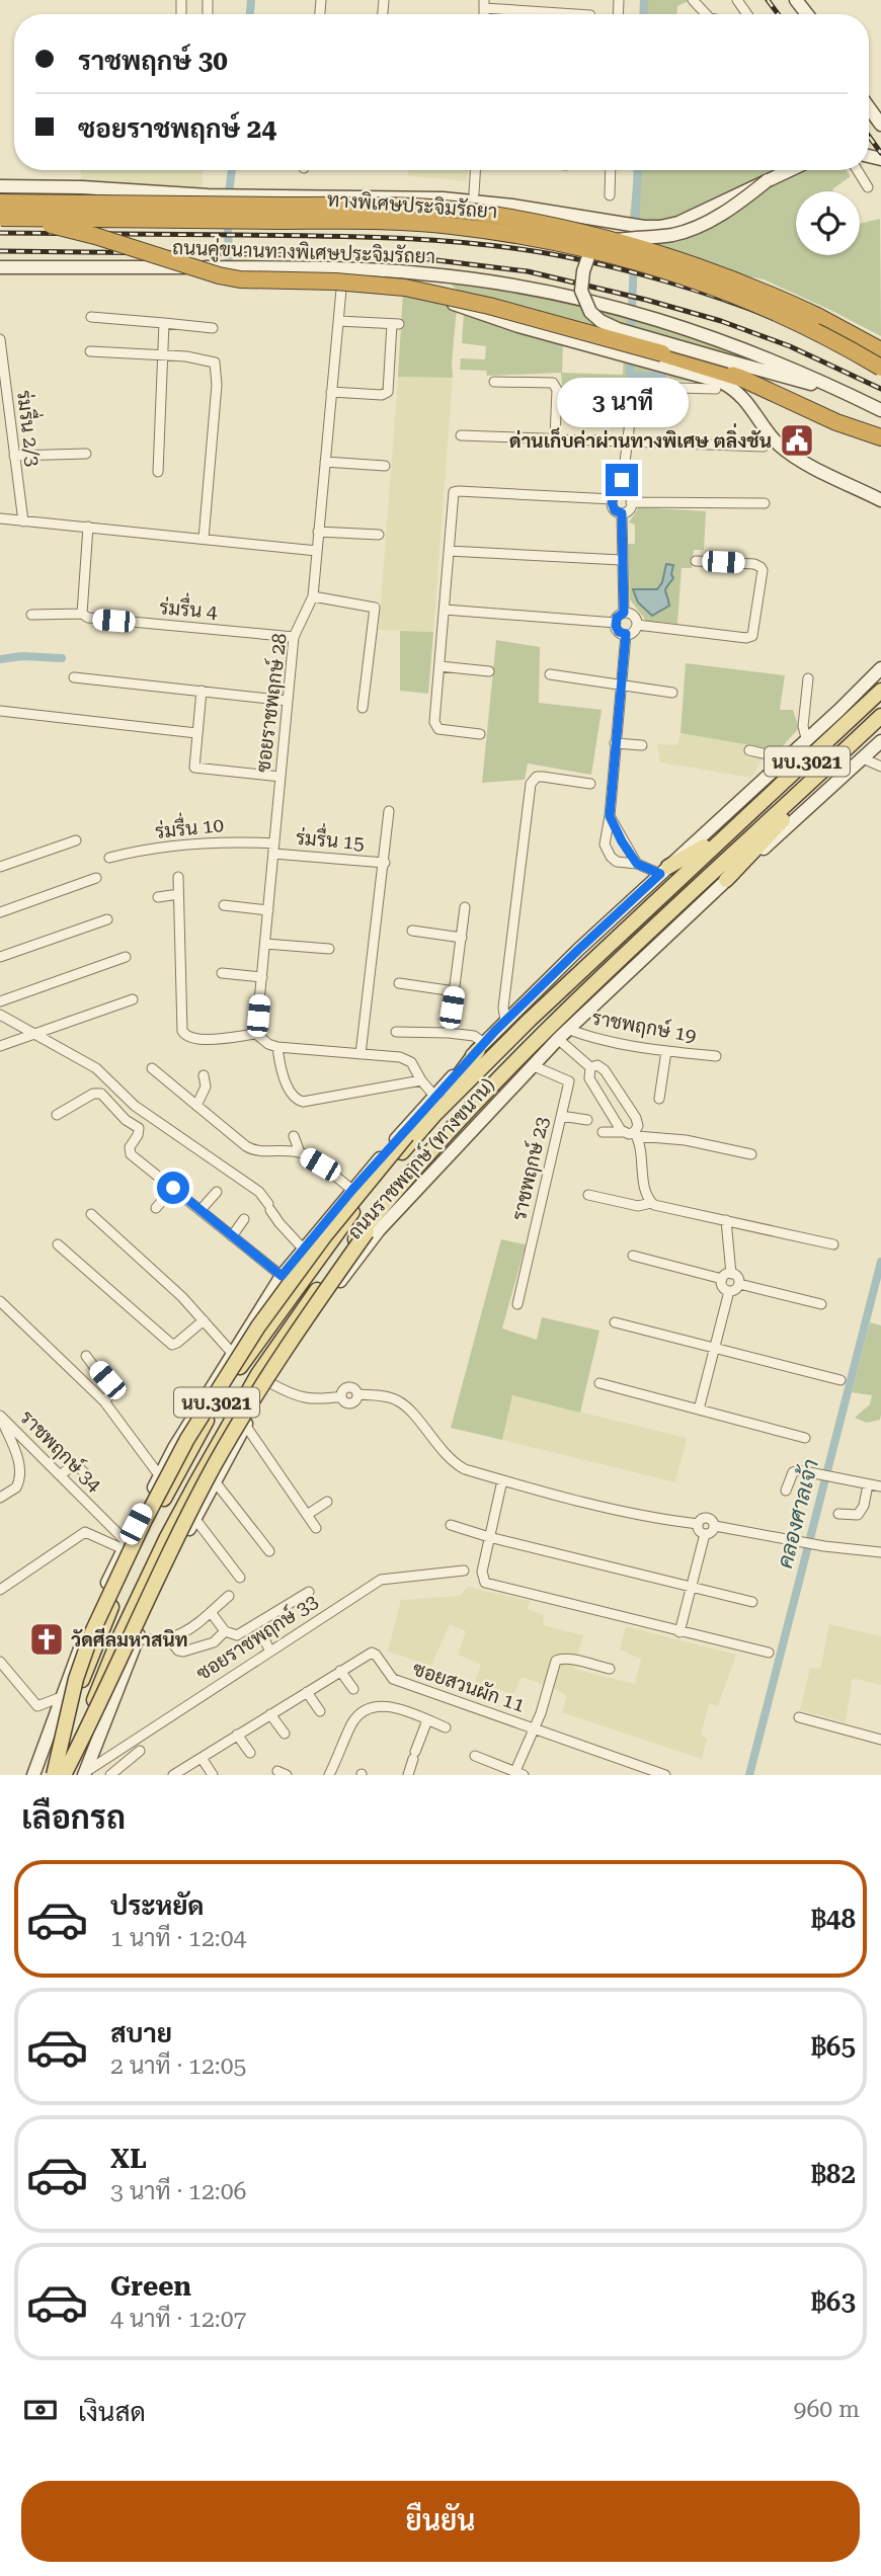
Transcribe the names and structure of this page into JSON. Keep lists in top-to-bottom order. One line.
{"streets":{"highway":["ทางพิเศษประจิมรัถยา"],"main road":["ถนนคู่ขนานทางพิเศษประจิมรัถยา","นบ.3021","ถนนราชพฤกษ์ (ทางขนาน)"],"street":["ร่มรื่น 2/3","ร่มรื่น 4","ซอยราชพฤกษ์ 28","ร่มรื่น 10","ร่มรื่น 15","ราชพฤกษ์ 19","ราชพฤกษ์ 23","ราชพฤกษ์ 34","ซอยราชพฤกษ์ 33","ซอยสวนผัก 11"]},"crossings":[["ถนนคู่ขนานทางพิเศษประจิมรัถยา","ซอยราชพฤกษ์ 28"],["ร่มรื่น 4","ซอยราชพฤกษ์ 28"],["ซอยราชพฤกษ์ 28","ร่มรื่น 10"],["ซอยราชพฤกษ์ 28","ร่มรื่น 15"],["นบ.3021","ถนนราชพฤกษ์ (ทางขนาน)"],["ร่มรื่น 10","ร่มรื่น 15"],["ราชพฤกษ์ 19","ถนนราชพฤกษ์ (ทางขนาน)"],["ถนนราชพฤกษ์ (ทางขนาน)","ราชพฤกษ์ 23"],["ถนนราชพฤกษ์ (ทางขนาน)","ราชพฤกษ์ 34"],["ถนนราชพฤกษ์ (ทางขนาน)","ซอยราชพฤกษ์ 33"]],"water":["คลองศาลเจ้า"],"places":{"public building":["ด่านเก็บค่าผ่านทางพิเศษ ตลิ่งชัน"],"church":["วัดศีลมหาสนิท"]},"page":{"banner":["ราชพฤกษ์ 30","ซอยราชพฤกษ์ 24"],"bubble":"3 นาที","heading":"เลือกรถ","list":[{"name":"ประหยัด","note":"1 นาที · 12:04","value":"฿48"},{"name":"สบาย","note":"2 นาที · 12:05","value":"฿65"},{"name":"XL","note":"3 นาที · 12:06","value":"฿82"},{"name":"Green","note":"4 นาที · 12:07","value":"฿63"}],"pay":["เงินสด","960 m"],"buttons":"ยืนยัน"}}
